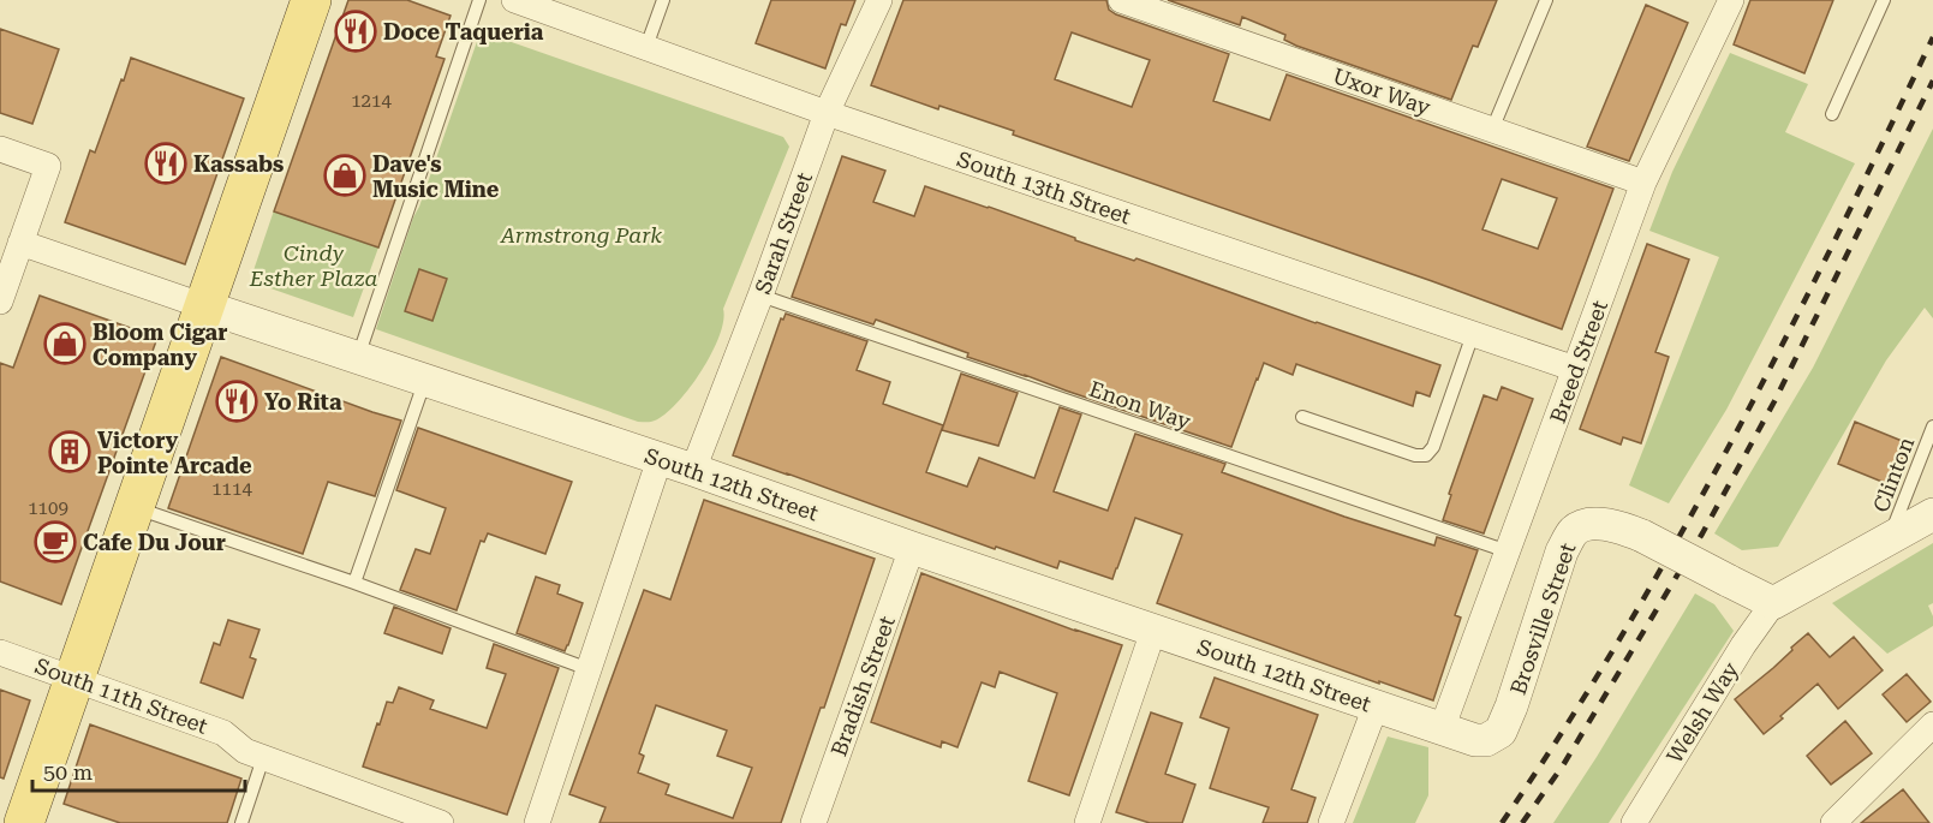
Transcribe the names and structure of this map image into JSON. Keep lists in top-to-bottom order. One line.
{"streets":{"street":["Uxor Way","South 13th Street","Sarah Street","Breed Street","South 12th Street","Brosville Street","Bradish Street","South 11th Street","Welsh Way"],"lane":["Enon Way","Clinton"]},"crossings":[["Uxor Way","Breed Street"],["South 13th Street","Sarah Street"],["South 13th Street","Breed Street"],["Sarah Street","Enon Way"],["Sarah Street","South 12th Street"],["Breed Street","Enon Way"],["Breed Street","South 12th Street"],["Breed Street","Brosville Street"],["South 12th Street","Brosville Street"],["South 12th Street","Bradish Street"],["Brosville Street","Welsh Way"]],"parks":["Armstrong Park","Cindy Esther Plaza"],"places":{"restaurant":["Doce Taqueria","Kassabs","Yo Rita"],"shop":["Dave's Music Mine","Bloom Cigar Company"],"building":["Victory Pointe Arcade"],"cafe":["Cafe Du Jour"]},"house_numbers":["1214","1114","1109"],"scale_bar":"50 m"}
